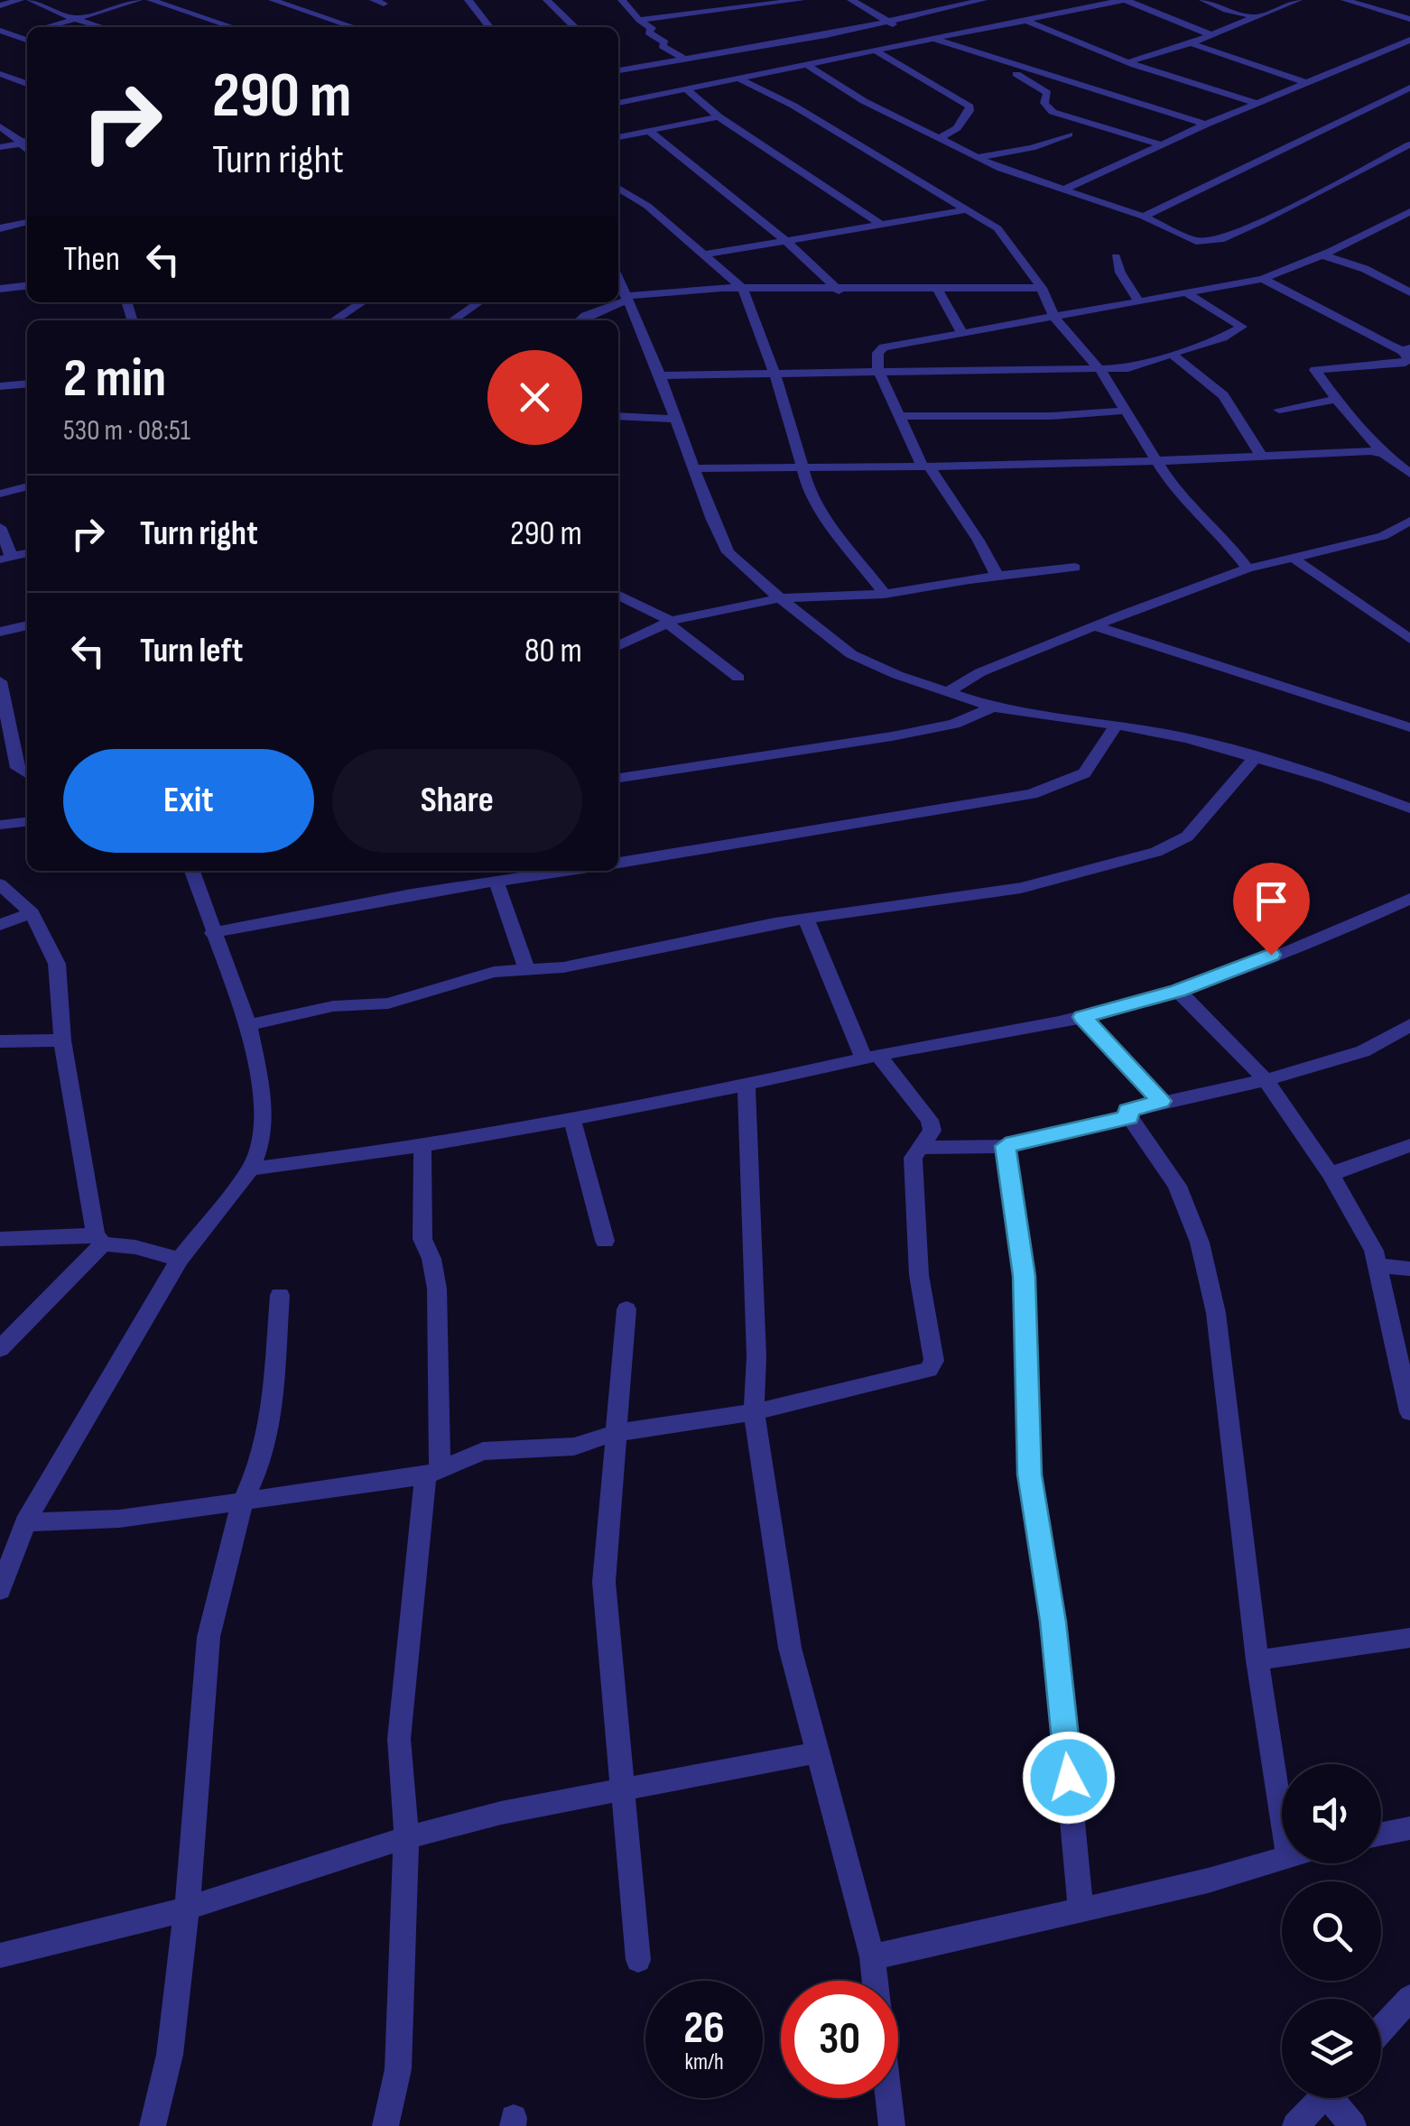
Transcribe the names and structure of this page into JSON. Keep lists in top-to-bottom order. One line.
{"page":{"turn":["290 m","Turn right"],"then":"Then","heading":["2 min","530 m · 08:51"],"list":[{"name":"Turn right","value":"290 m"},{"name":"Turn left","value":"80 m"}],"buttons":["Exit","Share"],"speed":"26 km/h","limit":"30"}}
